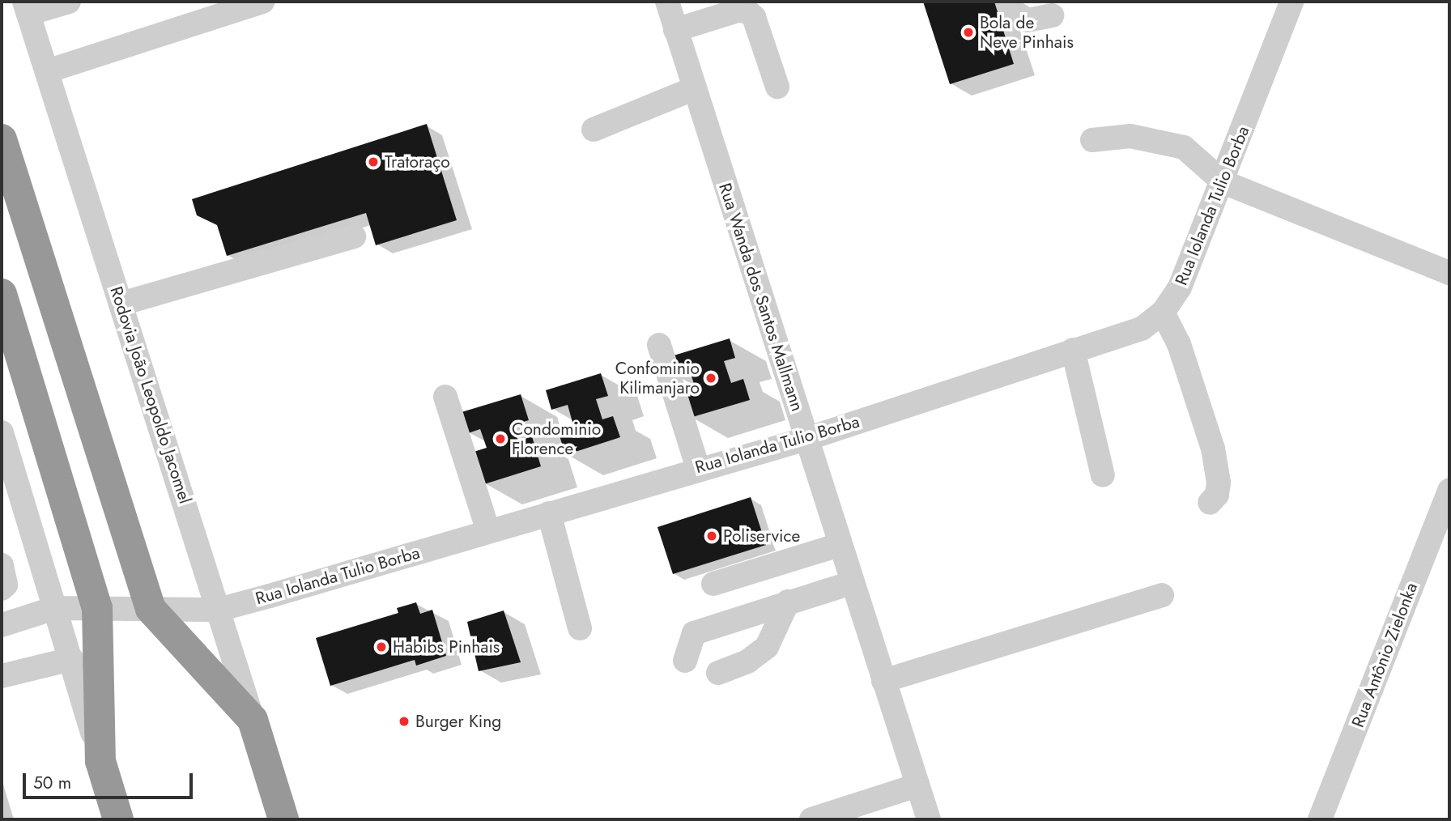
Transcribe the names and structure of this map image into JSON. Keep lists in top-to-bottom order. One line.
{"streets":{"highway":["Rodovia João Leopoldo Jacomel"],"street":["Rua Iolanda Tulio Borba","Rua Wanda dos Santos Mallmann","Rua Antônio Zielonka"]},"crossings":[["Rua Iolanda Tulio Borba","Rua Wanda dos Santos Mallmann"],["Rua Iolanda Tulio Borba","Rodovia João Leopoldo Jacomel"]],"places":["Bola de Neve Pinhais","Tratoraço","Confominio Kilimanjaro","Condominio Florence","Poliservice","Habibs Pinhais","Burger King"],"scale_bar":"50 m"}
